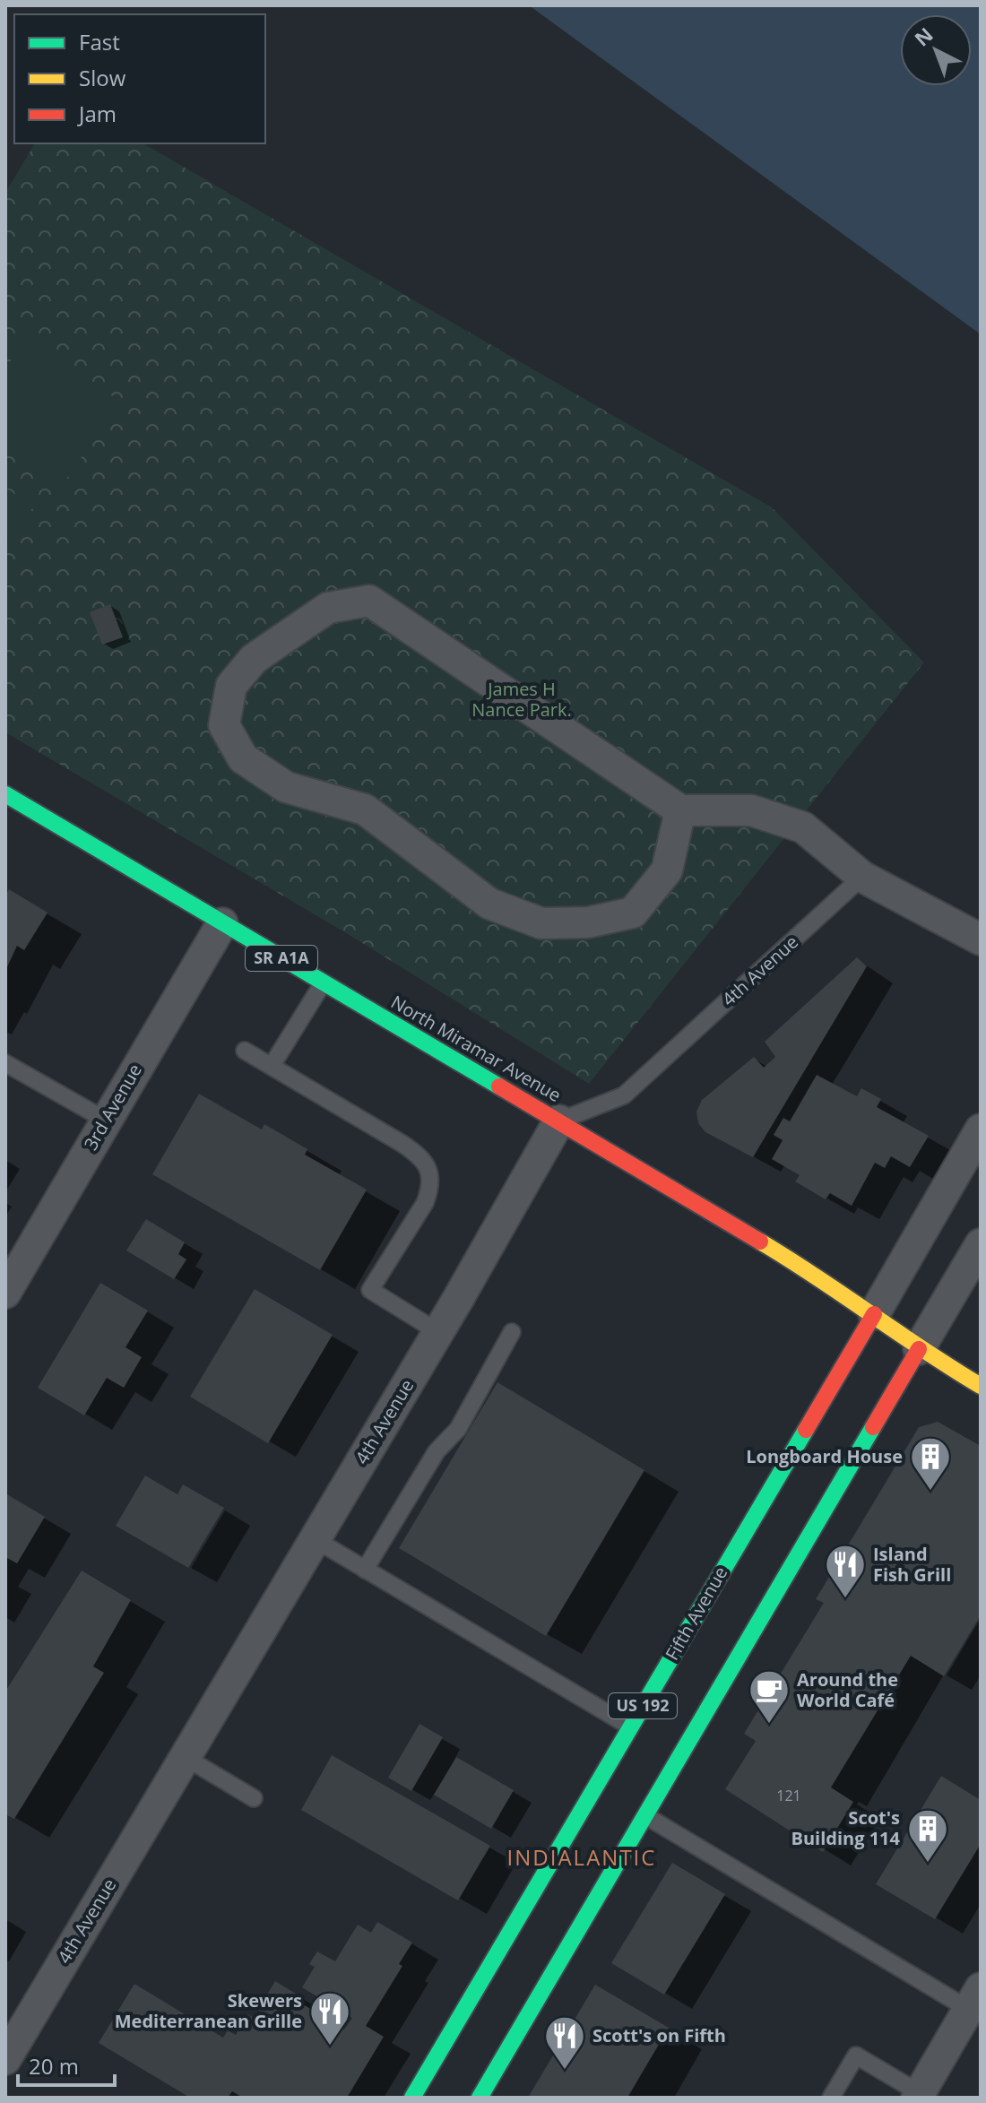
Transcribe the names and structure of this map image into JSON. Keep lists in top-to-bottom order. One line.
{"streets":{"main road":["SR A1A","North Miramar Avenue","Fifth Avenue","US 192"],"street":["4th Avenue","3rd Avenue"]},"crossings":[["SR A1A","North Miramar Avenue"],["SR A1A","US 192"],["4th Avenue","North Miramar Avenue"],["North Miramar Avenue","3rd Avenue"],["North Miramar Avenue","Fifth Avenue"],["North Miramar Avenue","US 192"]],"districts":["INDIALANTIC"],"parks":["James H Nance Park."],"places":{"building":["Longboard House","Scot's Building 114"],"restaurant":["Island Fish Grill","Skewers Mediterranean Grille","Scott's on Fifth"],"cafe":["Around the World Café"]},"house_numbers":["121"],"legend":["Fast","Slow","Jam"],"scale_bar":"20 m","north":"top left"}
